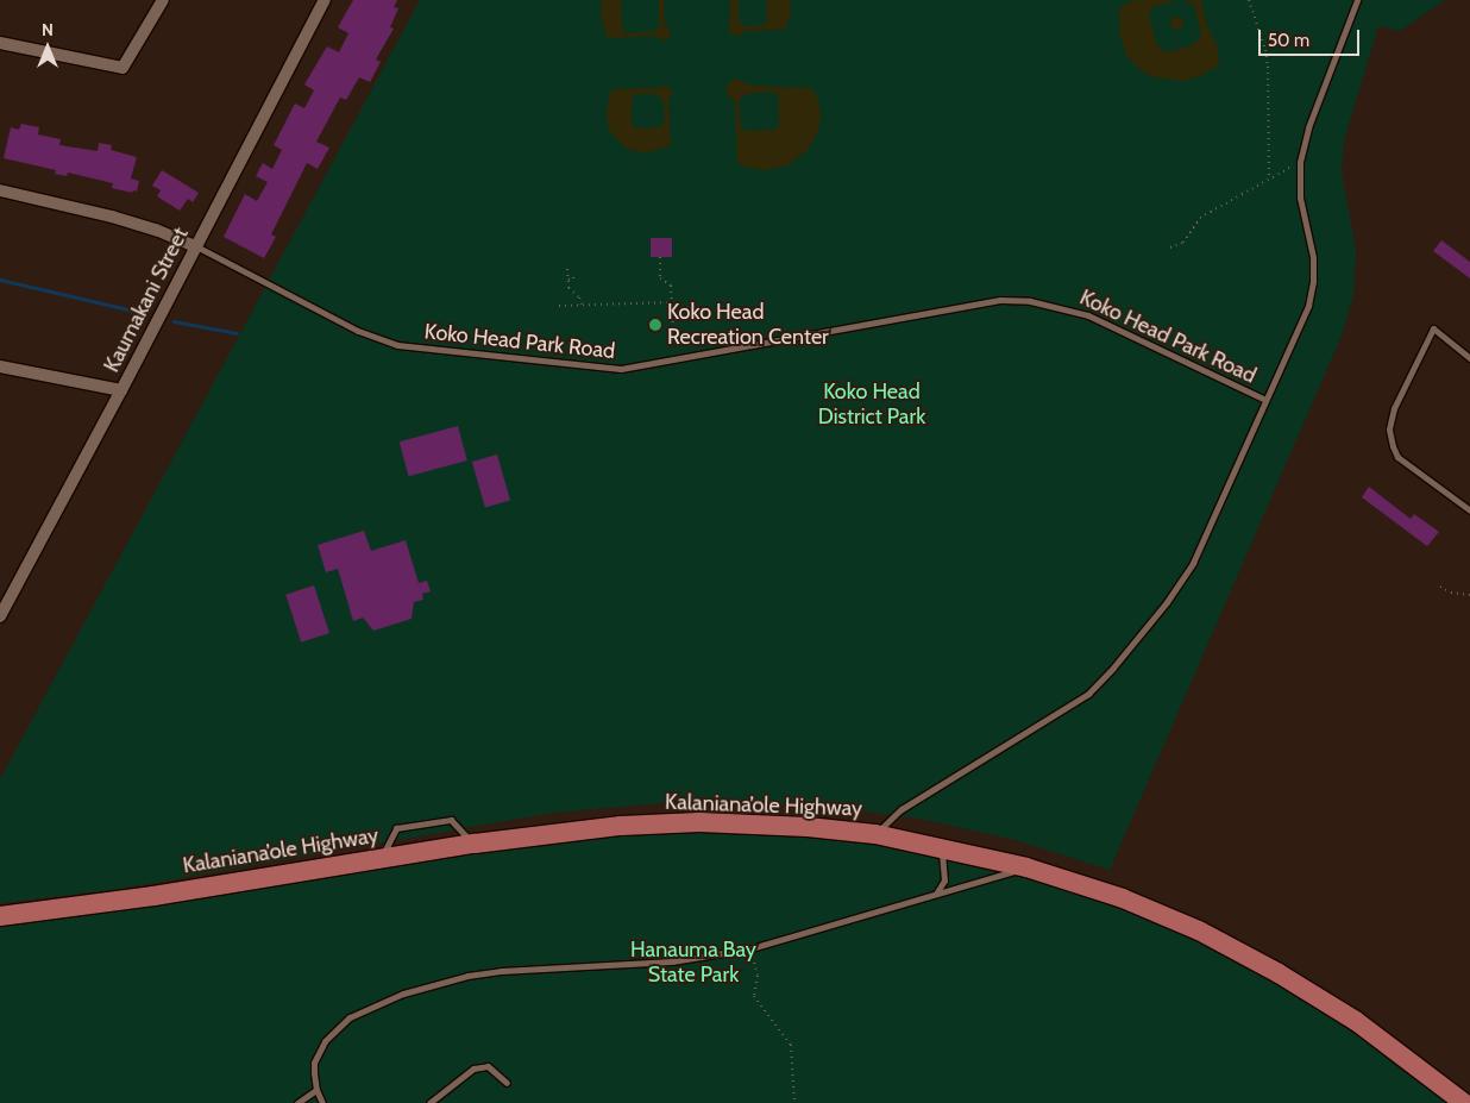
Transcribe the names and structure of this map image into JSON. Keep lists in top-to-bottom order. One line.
{"streets":{"main road":["Kalaniana’ole Highway"],"street":["Kaumakani Street"],"lane":["Koko Head Park Road"]},"crossings":[["Kaumakani Street","Koko Head Park Road"],["Koko Head Park Road","Kalaniana’ole Highway"]],"parks":["Koko Head District Park","Hanauma Bay State Park"],"places":["Koko Head Recreation Center"],"scale_bar":"50 m","north":"top"}
